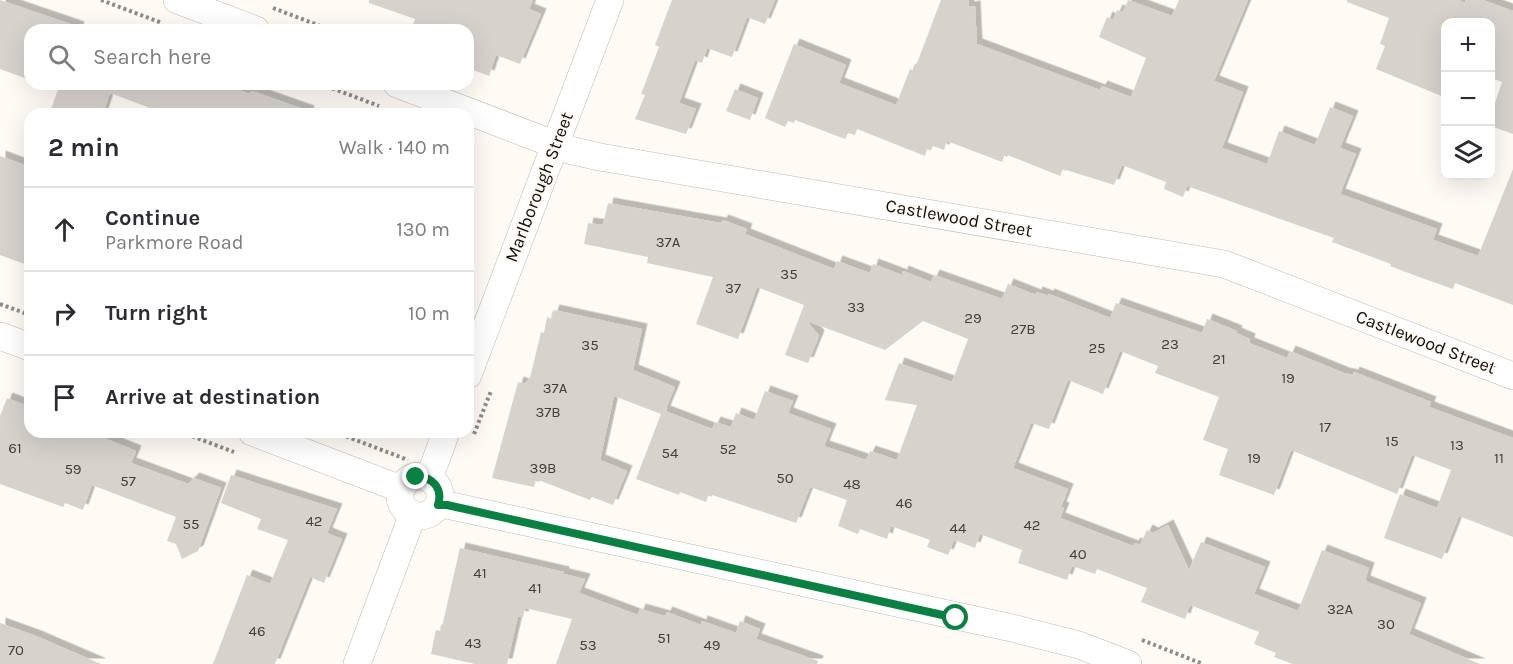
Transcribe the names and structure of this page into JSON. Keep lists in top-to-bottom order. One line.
{"streets":{"street":["Marlborough Street","Castlewood Street"]},"crossings":[["Marlborough Street","Castlewood Street"]],"house_numbers":["37A","35","37","33","29","27B","23","35","25","21","19","37A","37B","17","15","13","61","52","54","19","11","39B","59","50","57","48","46","42","55","42","44","40","41","41","32A","30","46","51","43","53","49","70"],"page":{"map_buttons":["+","−"],"search":"Search here","heading":["2 min","Walk · 140 m"],"list":[["Continue","Parkmore Road","130 m"],["Turn right","10 m"],"Arrive at destination"]}}
